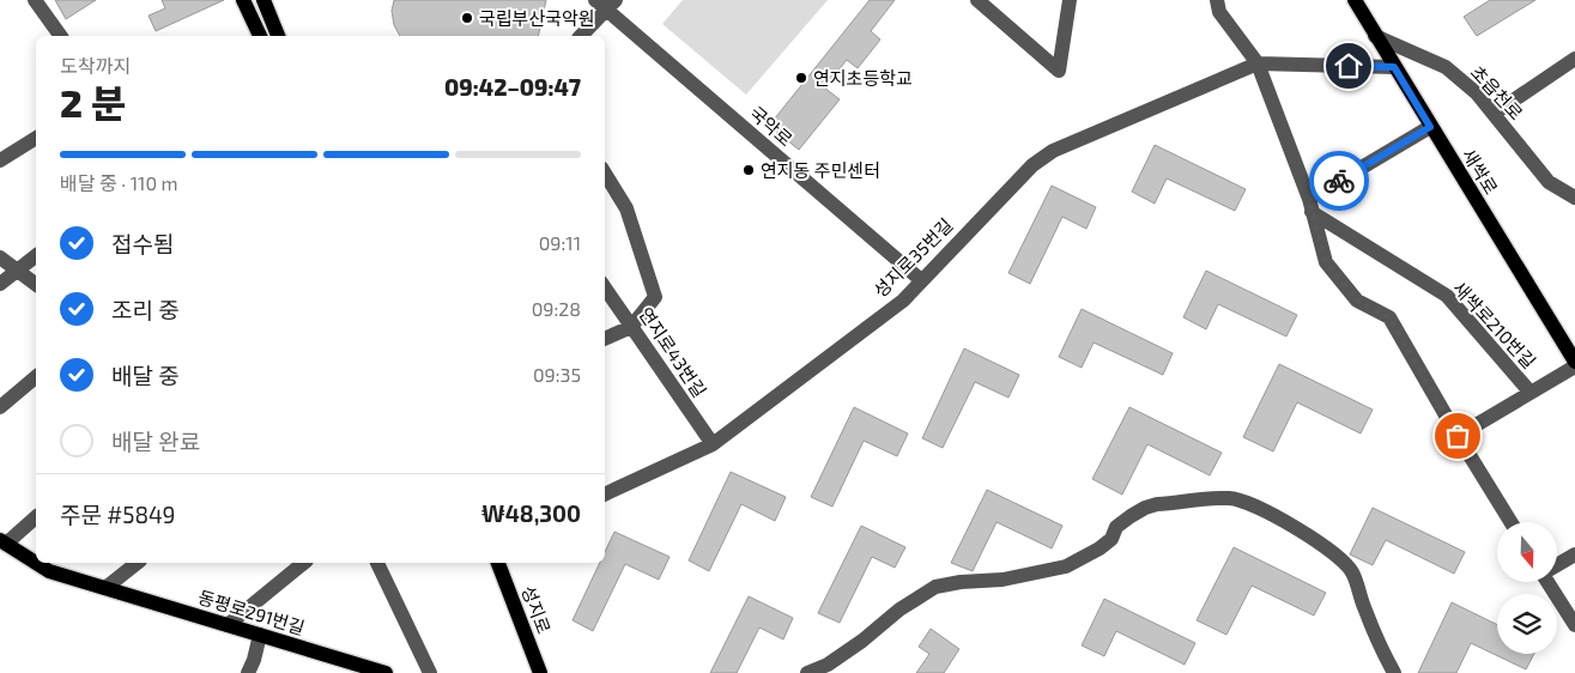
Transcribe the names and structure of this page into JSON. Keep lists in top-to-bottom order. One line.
{"streets":{"main road":["새싹로","성지로","동평로291번길"],"street":["초읍천로","국악로","성지로35번길","새싹로210번길","연지로43번길"]},"crossings":[["초읍천로","새싹로"],["국악로","성지로35번길"],["새싹로","새싹로210번길"],["성지로35번길","연지로43번길"]],"places":["국립부산국악원","연지초등학교","연지동 주민센터"],"north":"bottom","page":{"heading":["2 분","도착까지","09:42–09:47"],"panel":["주문 #5849","₩48,300"],"bar":"배달 중 · 110 m","list":[["접수됨","09:11"],["조리 중","09:28"],["배달 중","09:35"],"배달 완료"]}}
